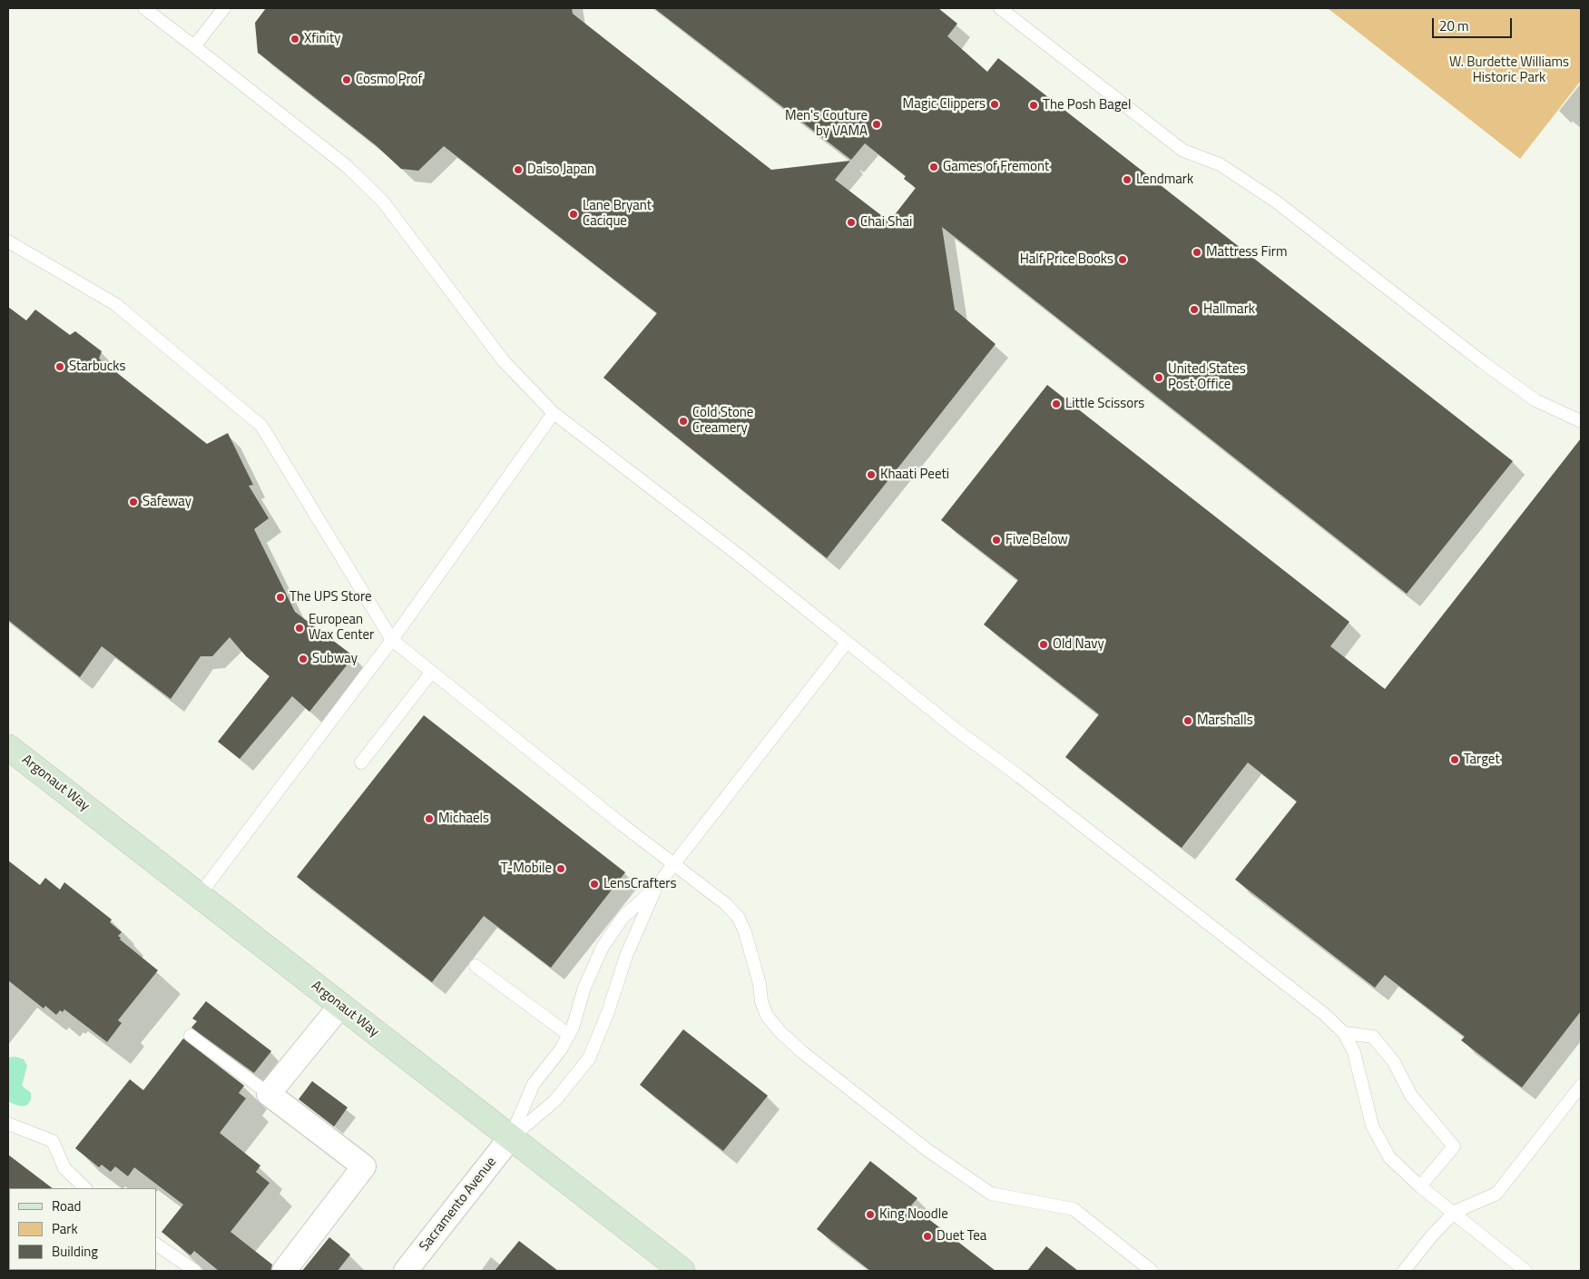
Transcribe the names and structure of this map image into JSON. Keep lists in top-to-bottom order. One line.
{"streets":{"street":["Argonaut Way","Sacramento Avenue"]},"crossings":[["Argonaut Way","Sacramento Avenue"]],"parks":["W. Burdette Williams Historic Park"],"places":["Xfinity","Cosmo Prof","Magic Clippers","The Posh Bagel","Men's Couture by VAMA","Games of Fremont","Daiso Japan","Lendmark","Lane Bryant Cacique","Chai Shai","Mattress Firm","Half Price Books","Hallmark","Starbucks","United States Post Office","Little Scissors","Cold Stone Creamery","Khaati Peeti","Safeway","Five Below","The UPS Store","European Wax Center","Old Navy","Subway","Marshalls","Target","Michaels","T-Mobile","LensCrafters","King Noodle","Duet Tea"],"legend":["Road","Park","Building"],"scale_bar":"20 m"}
